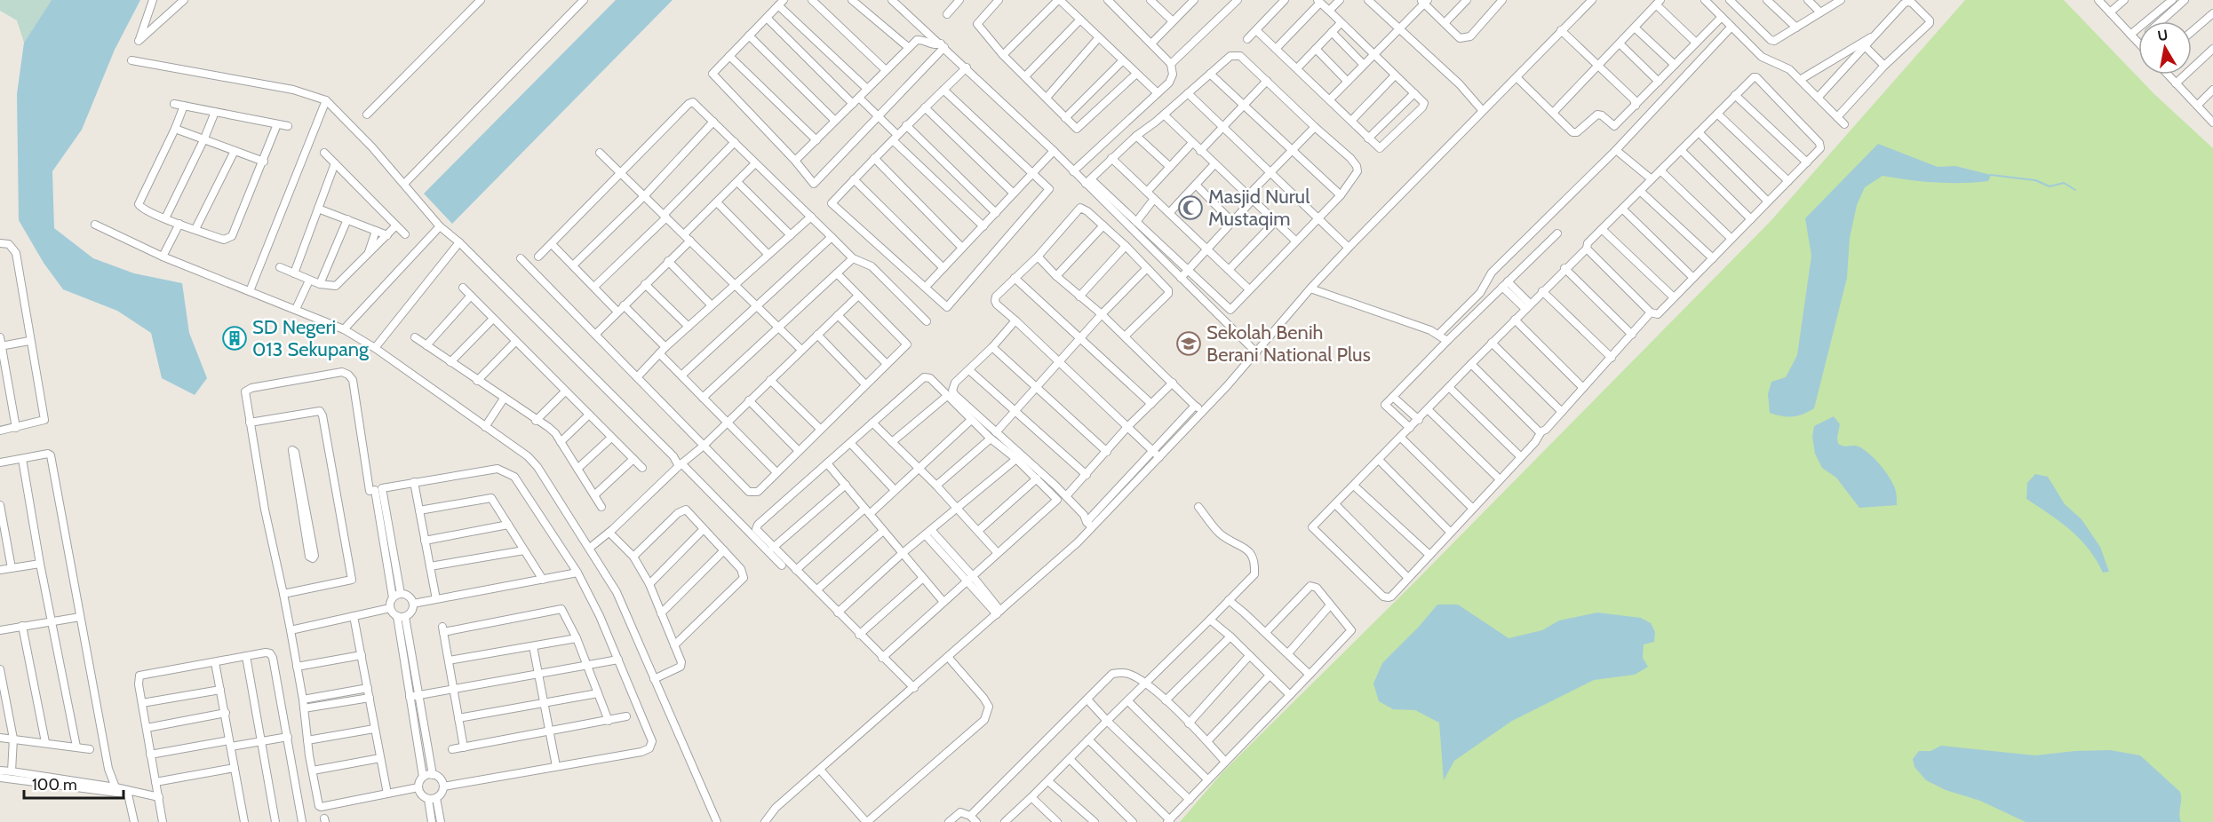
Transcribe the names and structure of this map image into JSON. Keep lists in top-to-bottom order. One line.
{"places":{"mosque":["Masjid Nurul Mustaqim"],"building":["SD Negeri 013 Sekupang"],"school or university":["Sekolah Benih Berani National Plus"]},"scale_bar":"100 m","north":"top"}
